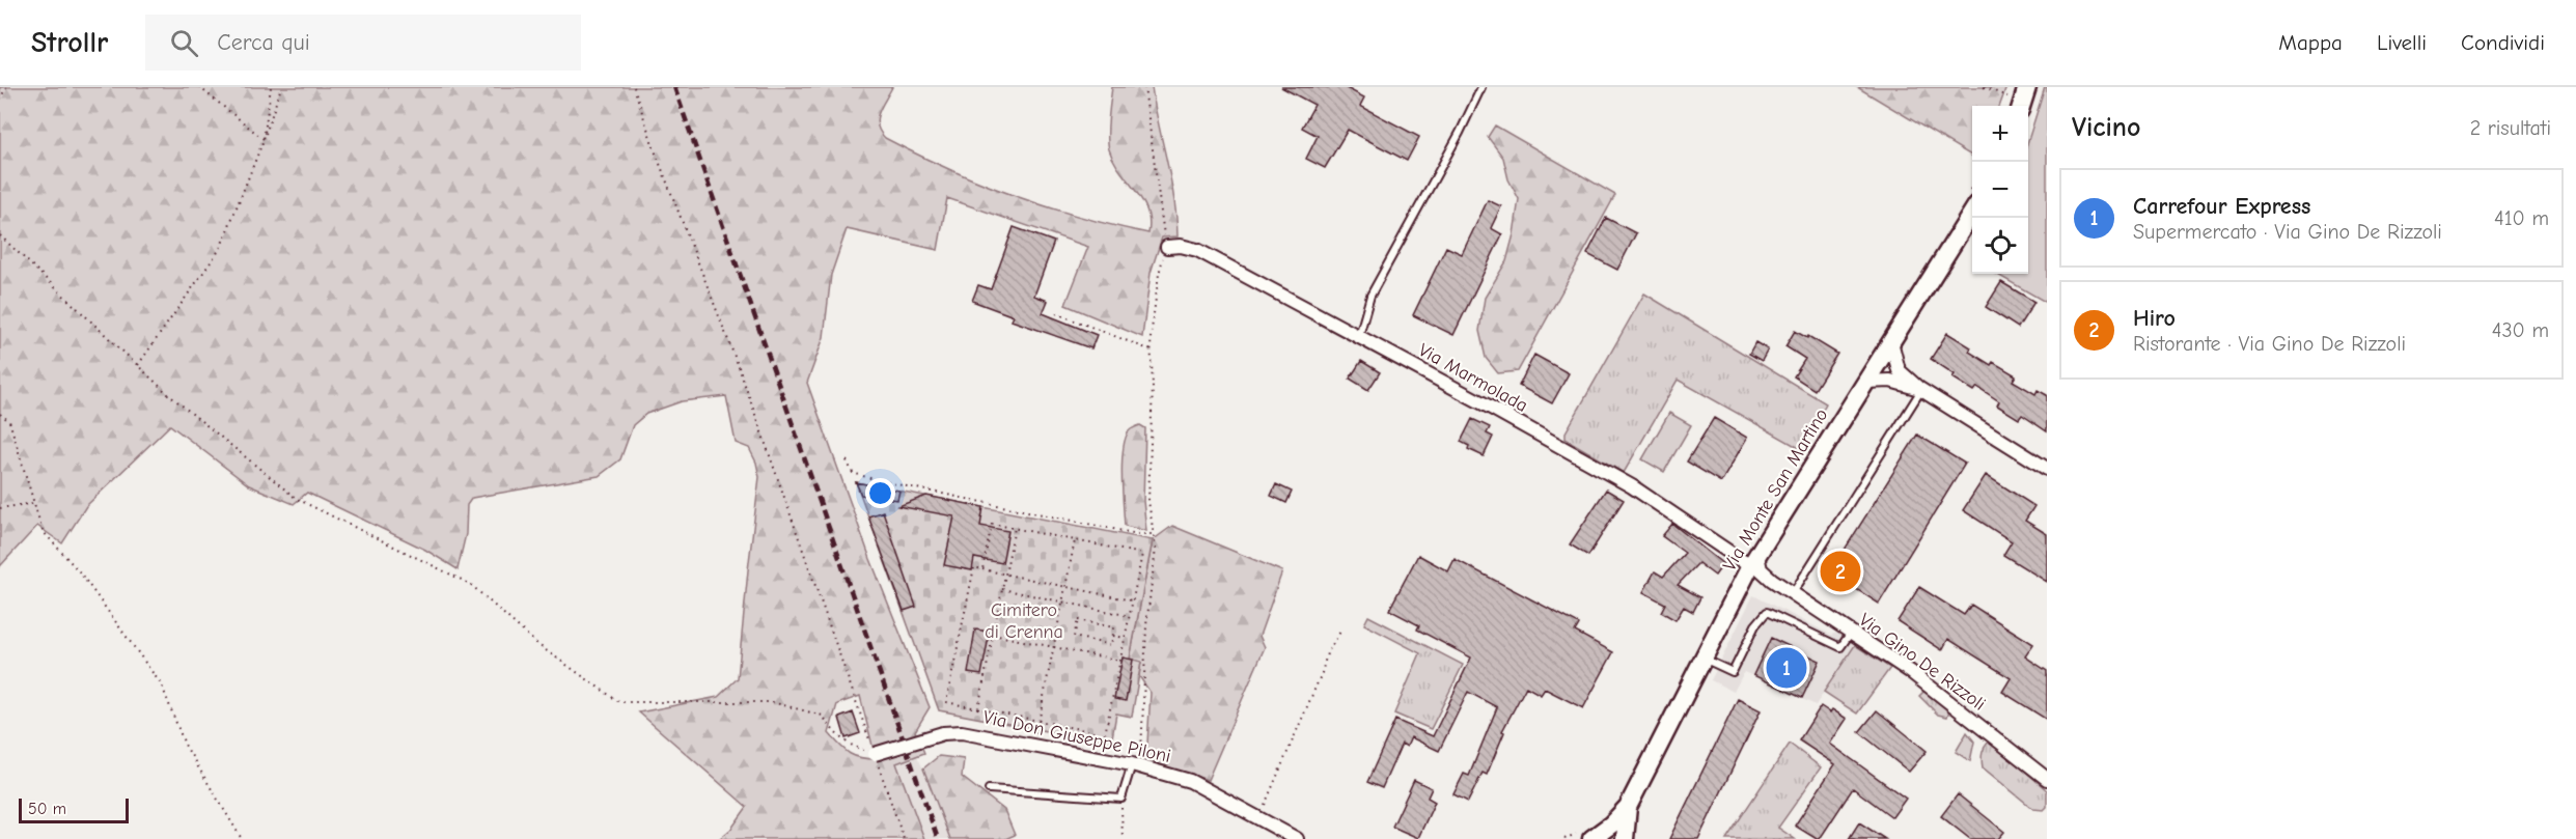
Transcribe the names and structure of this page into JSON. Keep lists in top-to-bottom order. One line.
{"streets":{"street":["Via Marmolada","Via Monte San Martino","Via Gino De Rizzoli","Via Don Giuseppe Piloni"]},"crossings":[["Via Marmolada","Via Monte San Martino"],["Via Marmolada","Via Gino De Rizzoli"],["Via Monte San Martino","Via Gino De Rizzoli"]],"parks":["Cimitero di Crenna"],"scale_bar":"50 m","page":{"header":"Strollr","search":"Cerca qui","nav":["Mappa","Livelli","Condividi"],"heading":["Vicino","2 risultati"],"map_buttons":["+","−"],"list":[{"mark":"1","name":"Carrefour Express","note":"Supermercato · Via Gino De Rizzoli","value":"410 m"},{"mark":"2","name":"Hiro","note":"Ristorante · Via Gino De Rizzoli","value":"430 m"}],"pins":["2","1"],"scale":"50 m"}}
